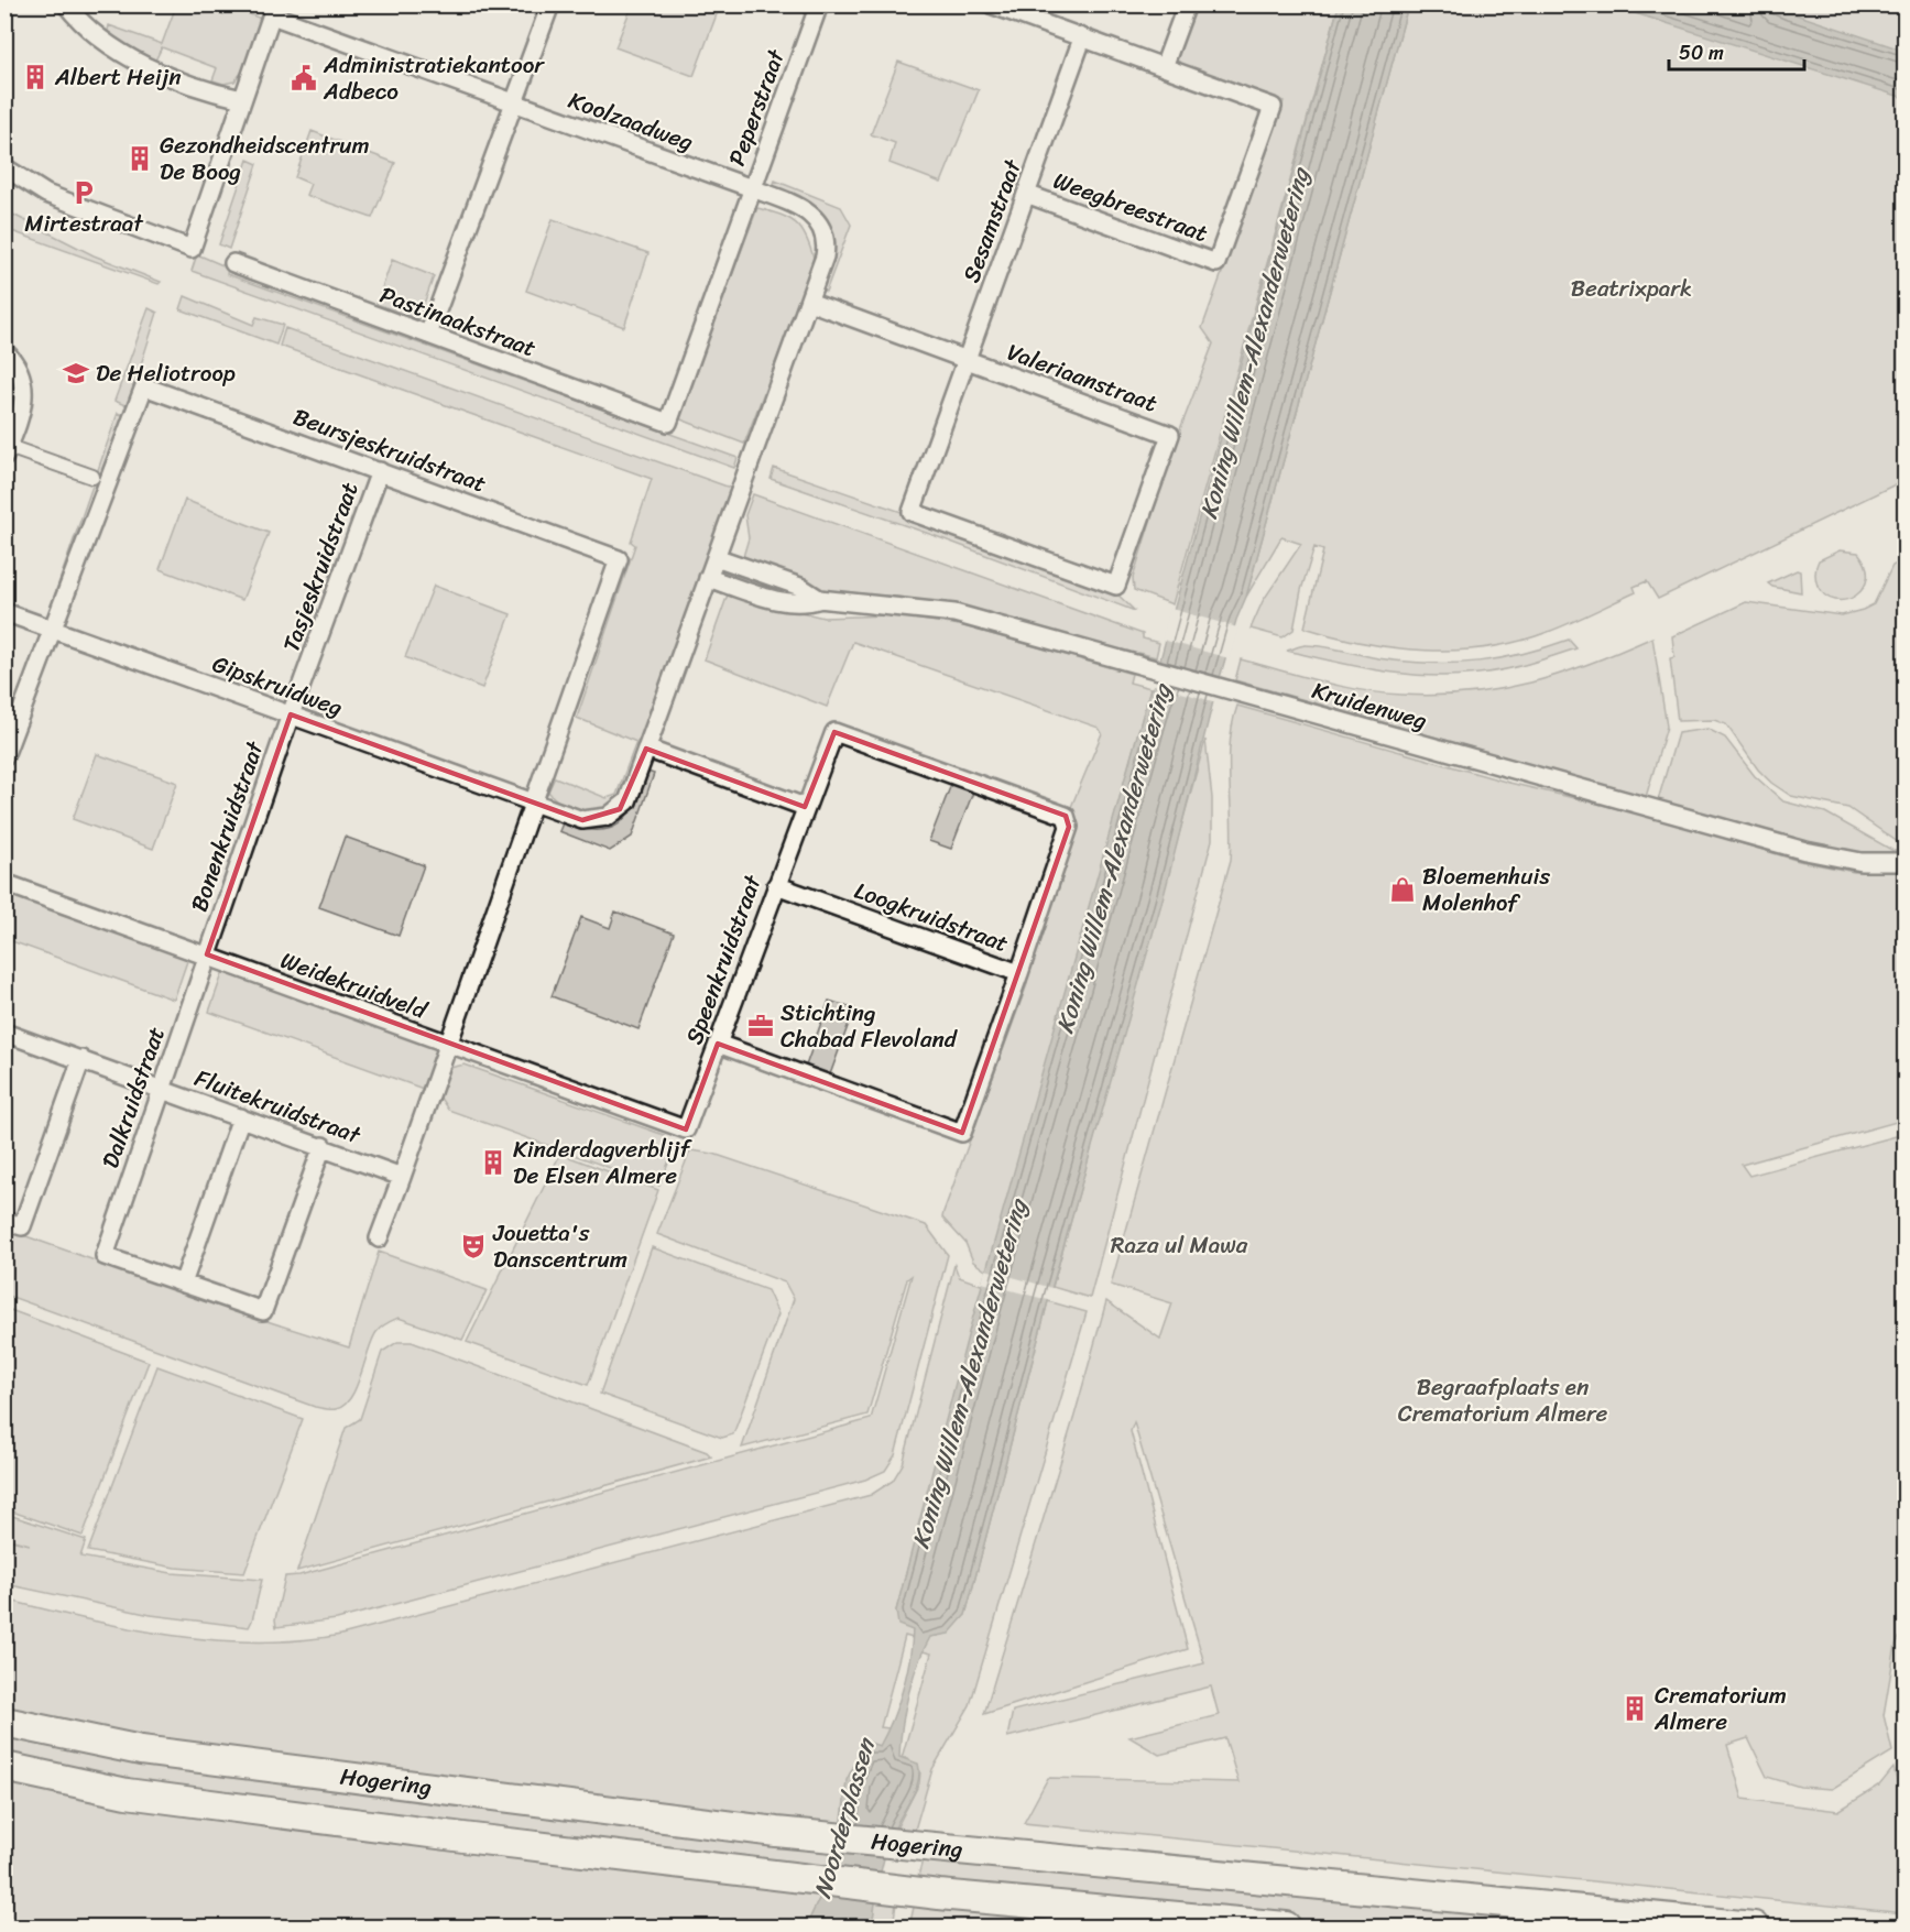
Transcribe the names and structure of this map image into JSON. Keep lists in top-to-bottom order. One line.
{"streets":{"highway":["Hogering"],"street":["Peperstraat","Koolzaadweg","Weegbreestraat","Sesamstraat","Pastinaakstraat","Valeriaanstraat","Beursjeskruidstraat","Tasjeskruidstraat","Gipskruidweg","Kruidenweg","Bonenkruidstraat","Loogkruidstraat","Speenkruidstraat","Weidekruidveld","Dalkruidstraat","Fluitekruidstraat"]},"crossings":[["Peperstraat","Koolzaadweg"],["Peperstraat","Pastinaakstraat"],["Koolzaadweg","Pastinaakstraat"],["Koolzaadweg","Valeriaanstraat"],["Koolzaadweg","Gipskruidweg"],["Weegbreestraat","Sesamstraat"],["Sesamstraat","Valeriaanstraat"],["Beursjeskruidstraat","Tasjeskruidstraat"],["Beursjeskruidstraat","Gipskruidweg"],["Tasjeskruidstraat","Gipskruidweg"],["Tasjeskruidstraat","Bonenkruidstraat"],["Gipskruidweg","Kruidenweg"],["Gipskruidweg","Bonenkruidstraat"],["Bonenkruidstraat","Weidekruidveld"],["Bonenkruidstraat","Dalkruidstraat"],["Loogkruidstraat","Speenkruidstraat"],["Speenkruidstraat","Weidekruidveld"],["Weidekruidveld","Dalkruidstraat"],["Dalkruidstraat","Fluitekruidstraat"]],"water":["Koning Willem-Alexanderwetering","Noorderplassen"],"parks":["Beatrixpark","Raza ul Mawa","Begraafplaats en Crematorium Almere"],"places":{"building":["Albert Heijn","Gezondheidscentrum De Boog","Kinderdagverblijf De Elsen Almere","Crematorium Almere"],"public building":["Administratiekantoor Adbeco"],"parking":["Mirtestraat"],"school or university":["De Heliotroop"],"shop":["Bloemenhuis Molenhof"],"office":["Stichting Chabad Flevoland"],"theatre":["Jouetta's Danscentrum"]},"scale_bar":"50 m"}
